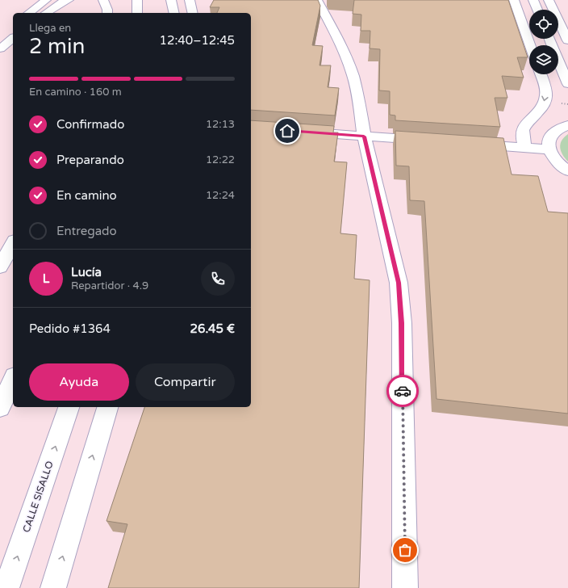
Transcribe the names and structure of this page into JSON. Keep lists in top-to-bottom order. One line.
{"streets":{"street":["CALLE SISALLO"]},"page":{"heading":["2 min","Llega en","12:40–12:45"],"panel":["Lucía","Repartidor · 4.9","Pedido #1364","26.45 €"],"bar":"En camino · 160 m","list":[["Confirmado","12:13"],["Preparando","12:22"],["En camino","12:24"],"Entregado"],"round":"L","buttons":["Ayuda","Compartir"]}}
